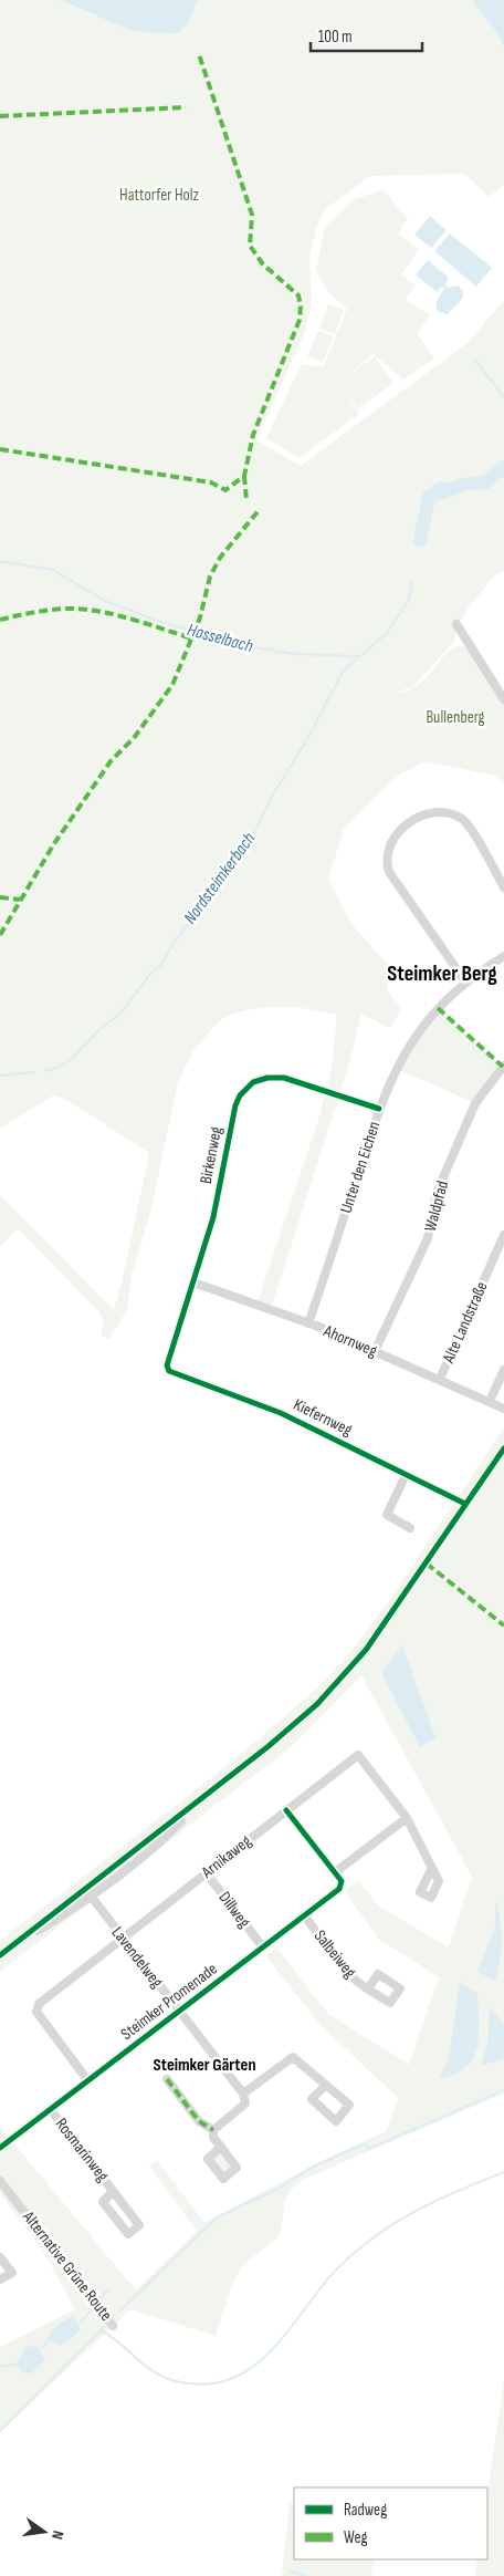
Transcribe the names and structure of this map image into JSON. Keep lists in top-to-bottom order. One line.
{"streets":{"street":["Birkenweg","Unter den Eichen","Waldpfad","Alte Landstraße","Ahornweg","Kiefernweg","Arnikaweg","Dillweg","Salbeiweg","Lavendelweg","Steimker Promenade","Rosmarinweg","Alternative Grüne Route"]},"crossings":[["Birkenweg","Unter den Eichen"],["Birkenweg","Ahornweg"],["Birkenweg","Kiefernweg"],["Unter den Eichen","Ahornweg"],["Waldpfad","Ahornweg"],["Alte Landstraße","Ahornweg"],["Arnikaweg","Dillweg"],["Arnikaweg","Lavendelweg"],["Arnikaweg","Steimker Promenade"],["Dillweg","Steimker Promenade"],["Salbeiweg","Steimker Promenade"],["Lavendelweg","Steimker Promenade"],["Steimker Promenade","Rosmarinweg"]],"districts":["Steimker Berg","Steimker Gärten"],"water":["Hasselbach","Nordsteimkerbach"],"parks":["Hattorfer Holz","Bullenberg"],"legend":["Radweg","Weg"],"scale_bar":"100 m","north":"right"}
